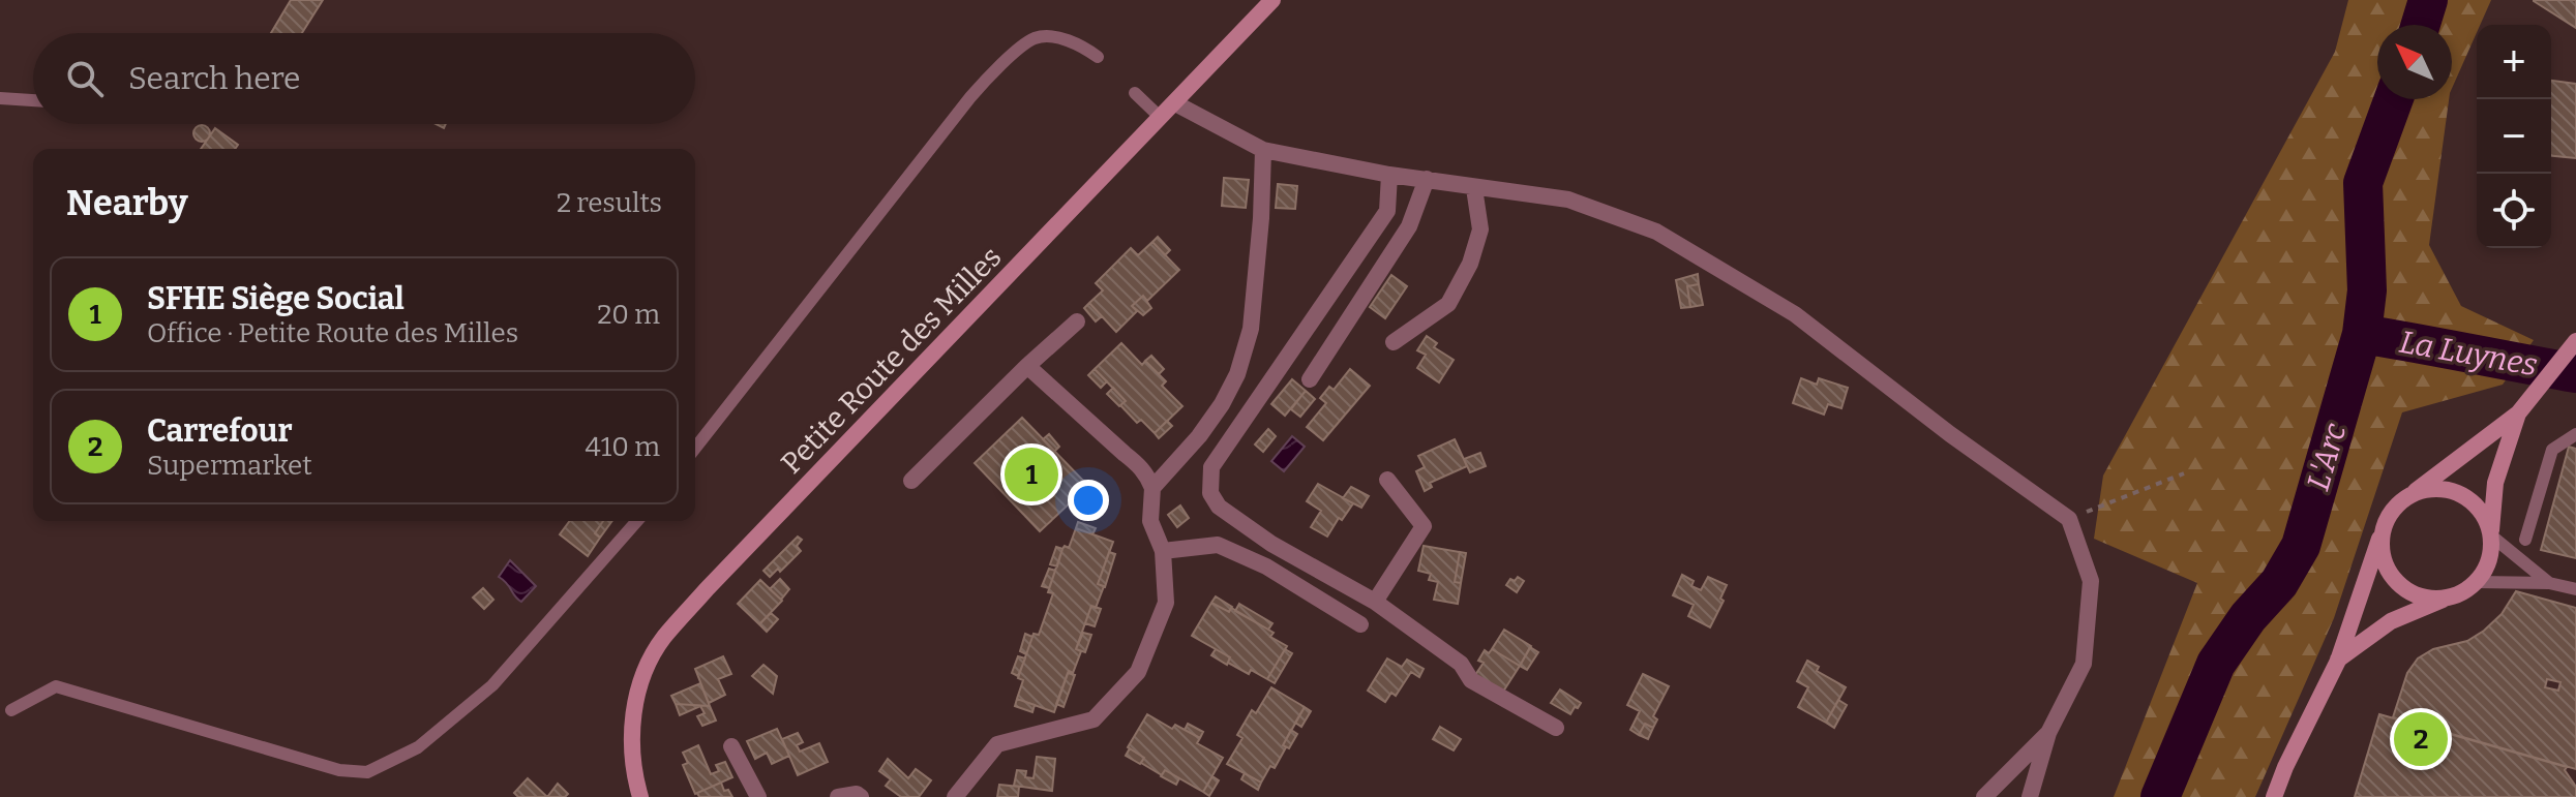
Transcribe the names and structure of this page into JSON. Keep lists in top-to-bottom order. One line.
{"streets":{"main road":["Petite Route des Milles"]},"water":["La Luynes","L'Arc"],"north":"top left","page":{"map_buttons":["+","−"],"search":"Search here","heading":["Nearby","2 results"],"list":[{"mark":"1","name":"SFHE Siège Social","note":"Office · Petite Route des Milles","value":"20 m"},{"mark":"2","name":"Carrefour","note":"Supermarket","value":"410 m"}],"pins":["1","2"]}}
